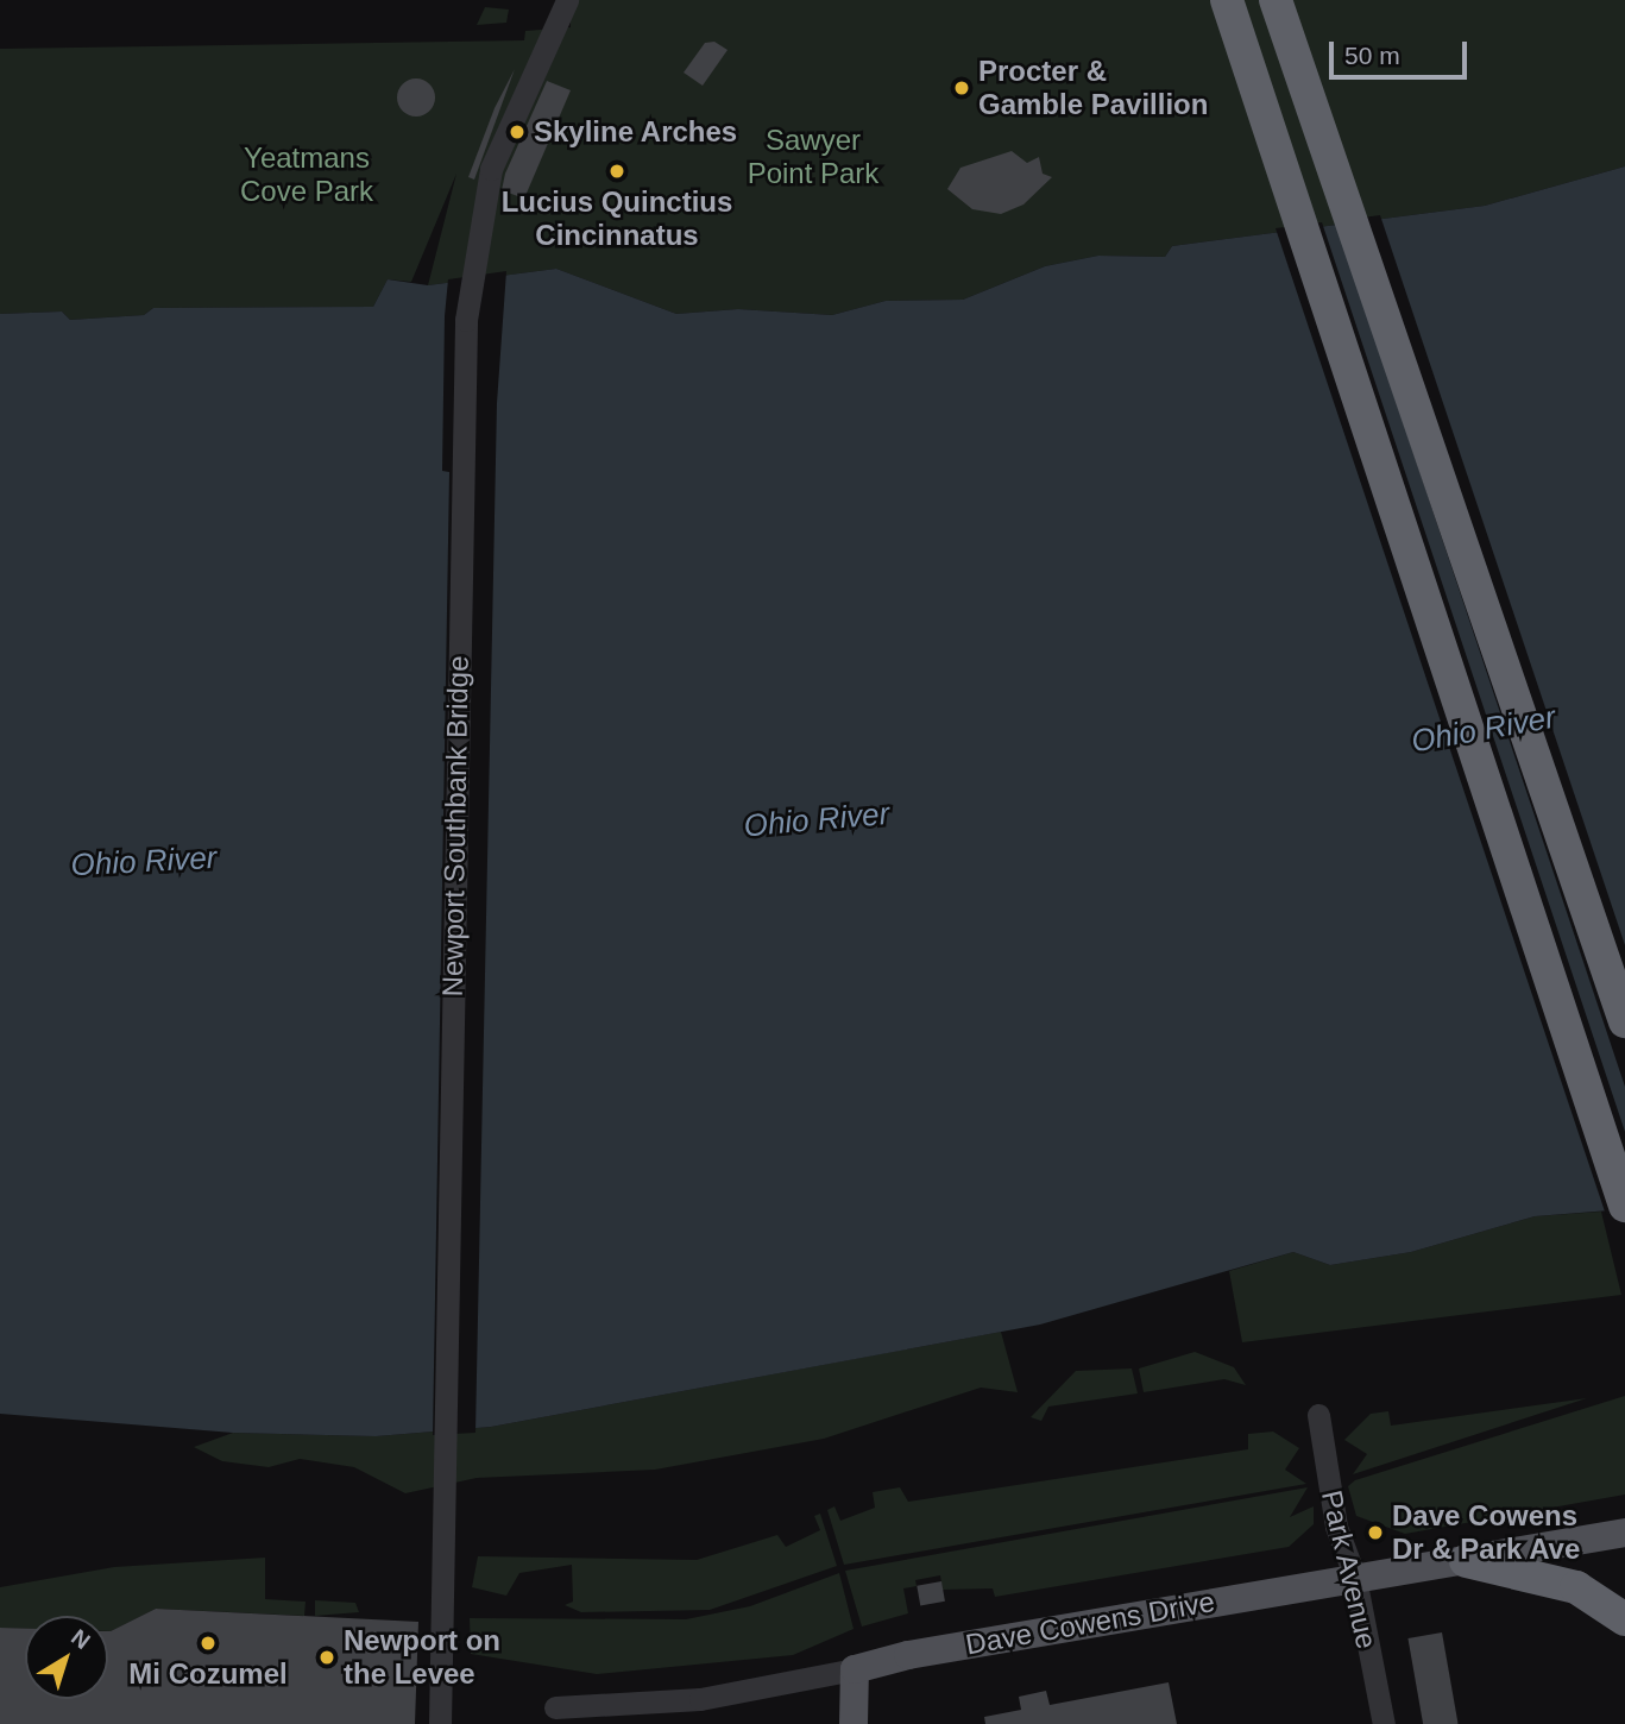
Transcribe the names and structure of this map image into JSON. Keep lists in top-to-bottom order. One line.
{"streets":{"main road":["Dave Cowens Drive"],"street":["Newport Southbank Bridge","Park Avenue"]},"crossings":[["Park Avenue","Dave Cowens Drive"]],"water":["Ohio River"],"parks":["Sawyer Point Park","Yeatmans Cove Park"],"places":["Procter & Gamble Pavillion","Skyline Arches","Lucius Quinctius Cincinnatus","Dave Cowens Dr & Park Ave","Mi Cozumel","Newport on the Levee"],"scale_bar":"50 m","north":"top right"}
